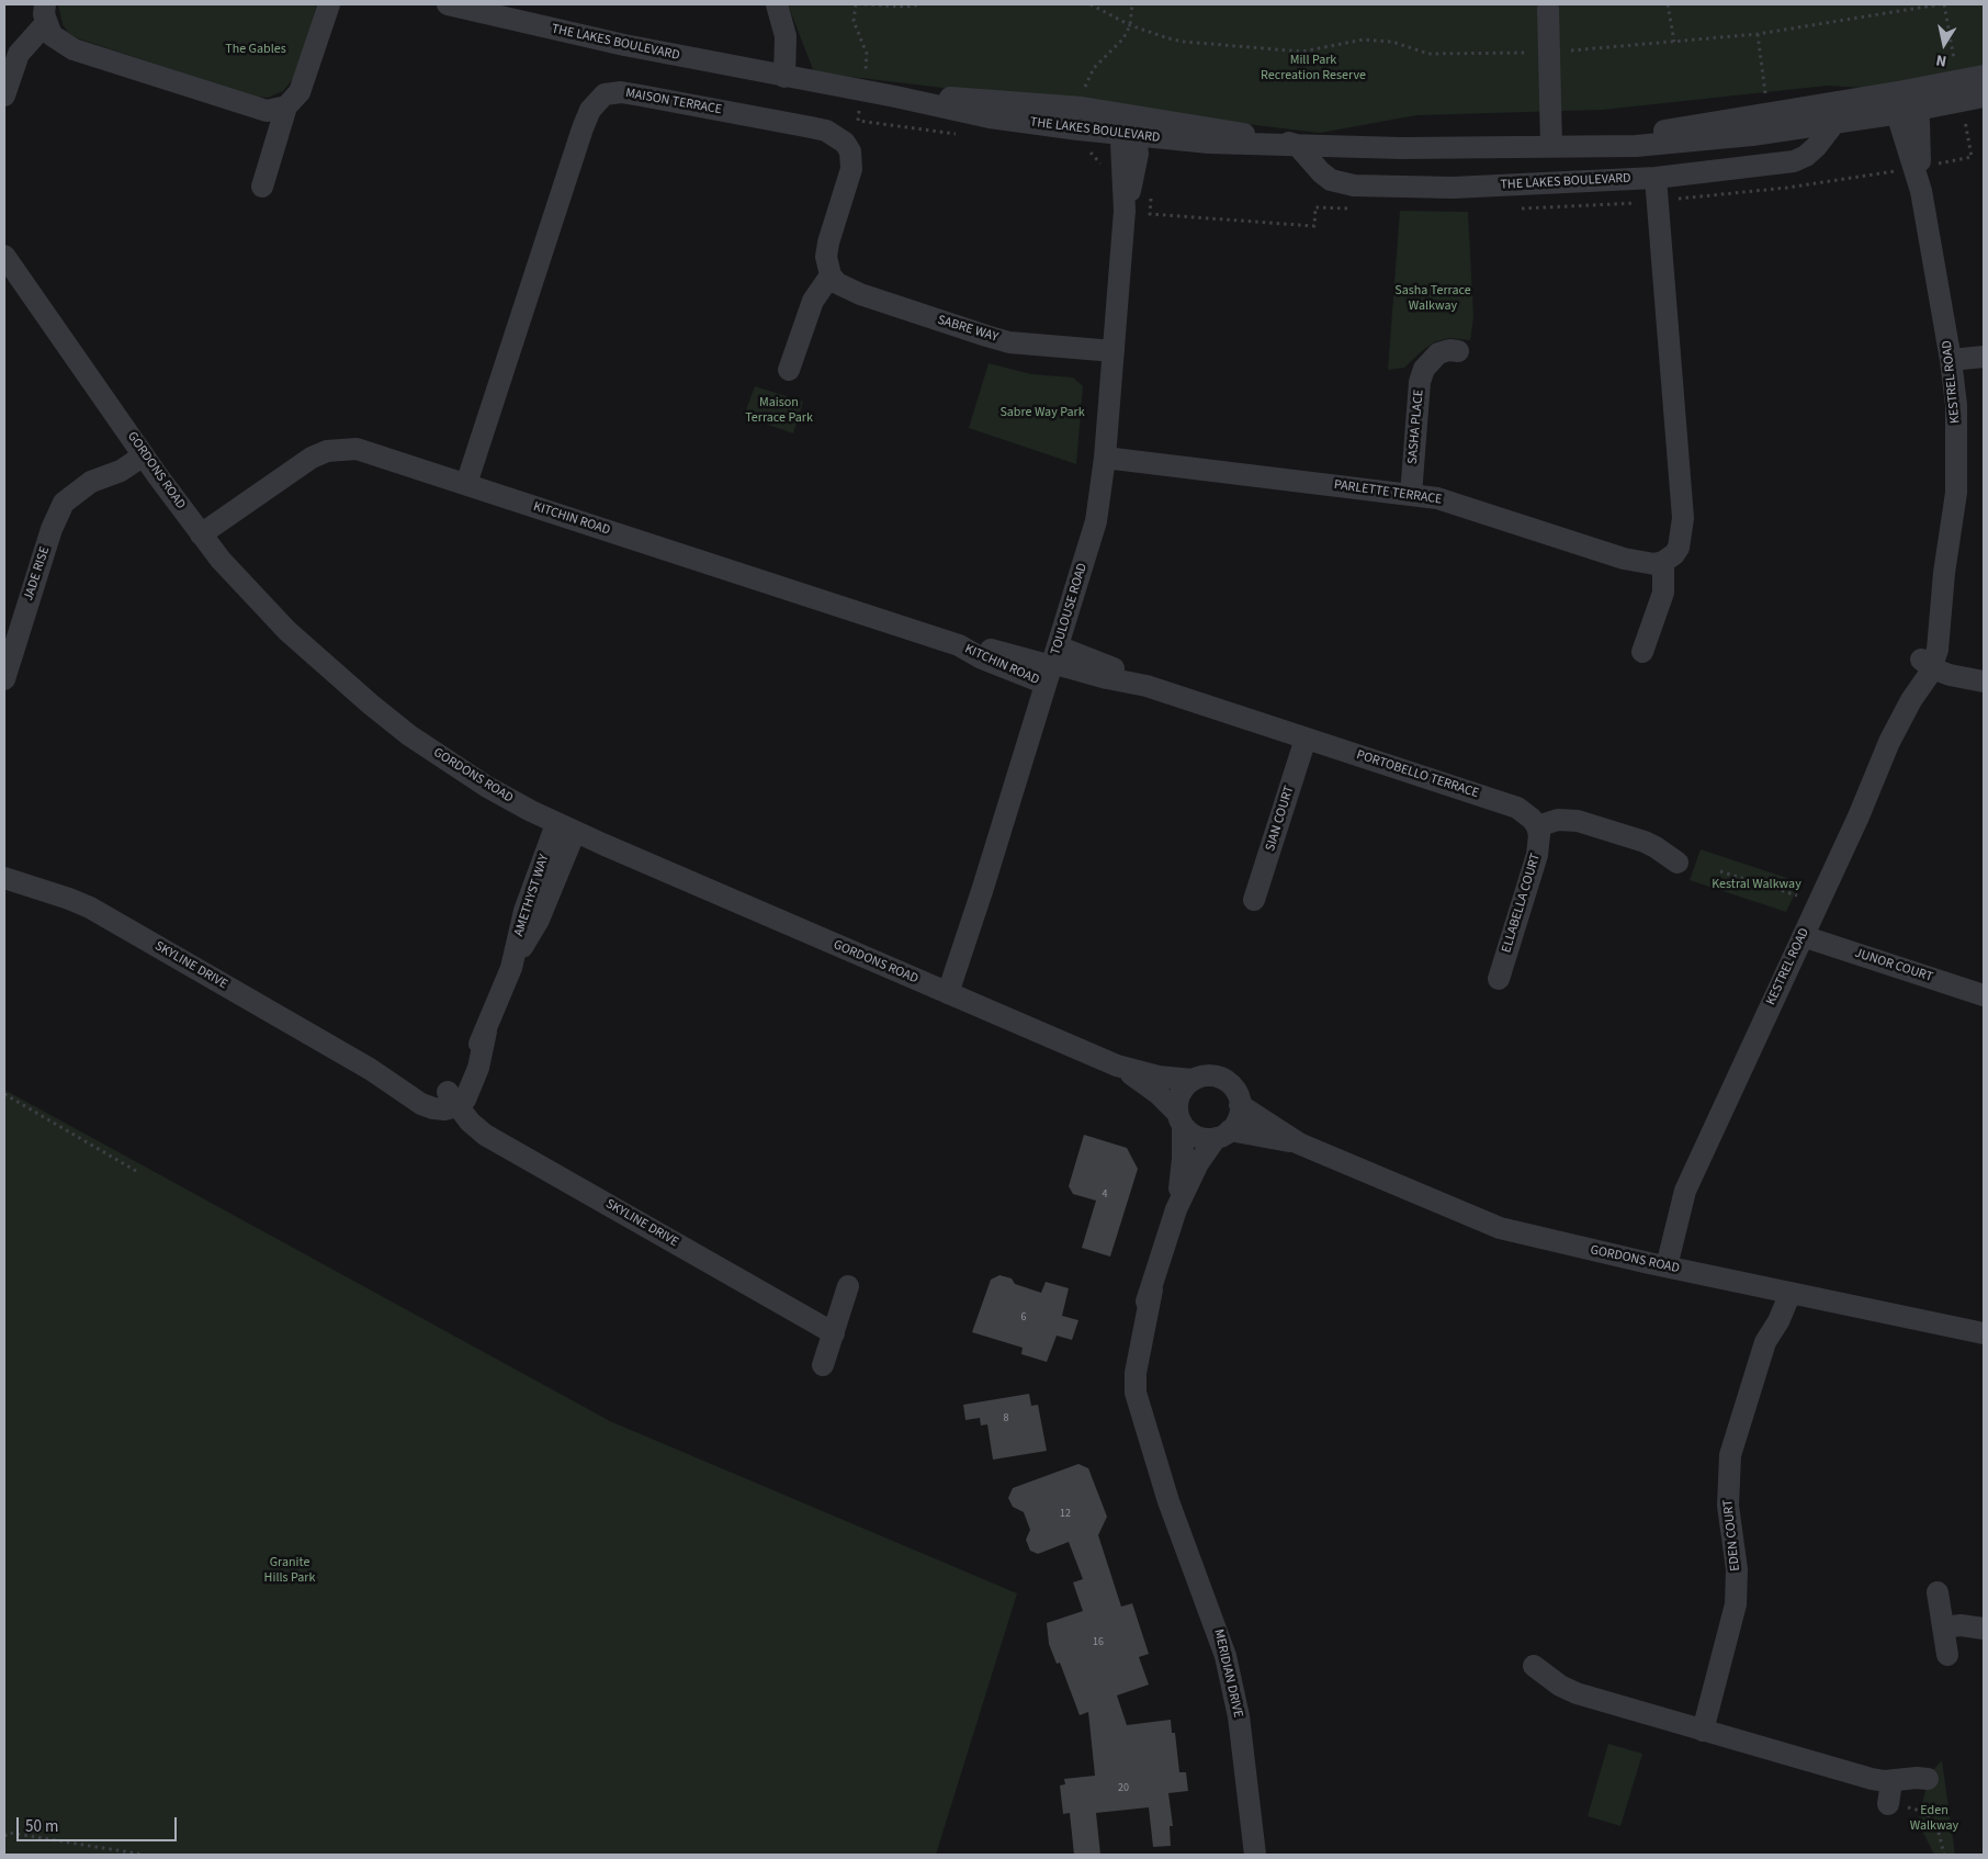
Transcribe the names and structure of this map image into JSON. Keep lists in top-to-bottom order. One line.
{"streets":{"street":["THE LAKES BOULEVARD","MAISON TERRACE","SABRE WAY","KESTREL ROAD","SASHA PLACE","GORDONS ROAD","PARLETTE TERRACE","KITCHIN ROAD","JADE RISE","TOULOUSE ROAD","PORTOBELLO TERRACE","SIAN COURT","AMETHYST WAY","ELLABELLA COURT","SKYLINE DRIVE","JUNOR COURT","EDEN COURT","MERIDIAN DRIVE"]},"crossings":[["THE LAKES BOULEVARD","KESTREL ROAD"],["THE LAKES BOULEVARD","TOULOUSE ROAD"],["MAISON TERRACE","SABRE WAY"],["MAISON TERRACE","KITCHIN ROAD"],["SABRE WAY","TOULOUSE ROAD"],["KESTREL ROAD","GORDONS ROAD"],["KESTREL ROAD","JUNOR COURT"],["SASHA PLACE","PARLETTE TERRACE"],["GORDONS ROAD","KITCHIN ROAD"],["GORDONS ROAD","JADE RISE"],["GORDONS ROAD","TOULOUSE ROAD"],["GORDONS ROAD","AMETHYST WAY"],["GORDONS ROAD","EDEN COURT"],["GORDONS ROAD","MERIDIAN DRIVE"],["PARLETTE TERRACE","TOULOUSE ROAD"],["KITCHIN ROAD","TOULOUSE ROAD"],["KITCHIN ROAD","PORTOBELLO TERRACE"],["TOULOUSE ROAD","PORTOBELLO TERRACE"],["PORTOBELLO TERRACE","SIAN COURT"],["PORTOBELLO TERRACE","ELLABELLA COURT"],["AMETHYST WAY","SKYLINE DRIVE"]],"parks":["The Gables","Mill Park Recreation Reserve","Sasha Terrace Walkway","Maison Terrace Park","Sabre Way Park","Kestral Walkway","Granite Hills Park","Eden Walkway"],"house_numbers":["4","6","8","12","16","20"],"scale_bar":"50 m","north":"bottom"}
